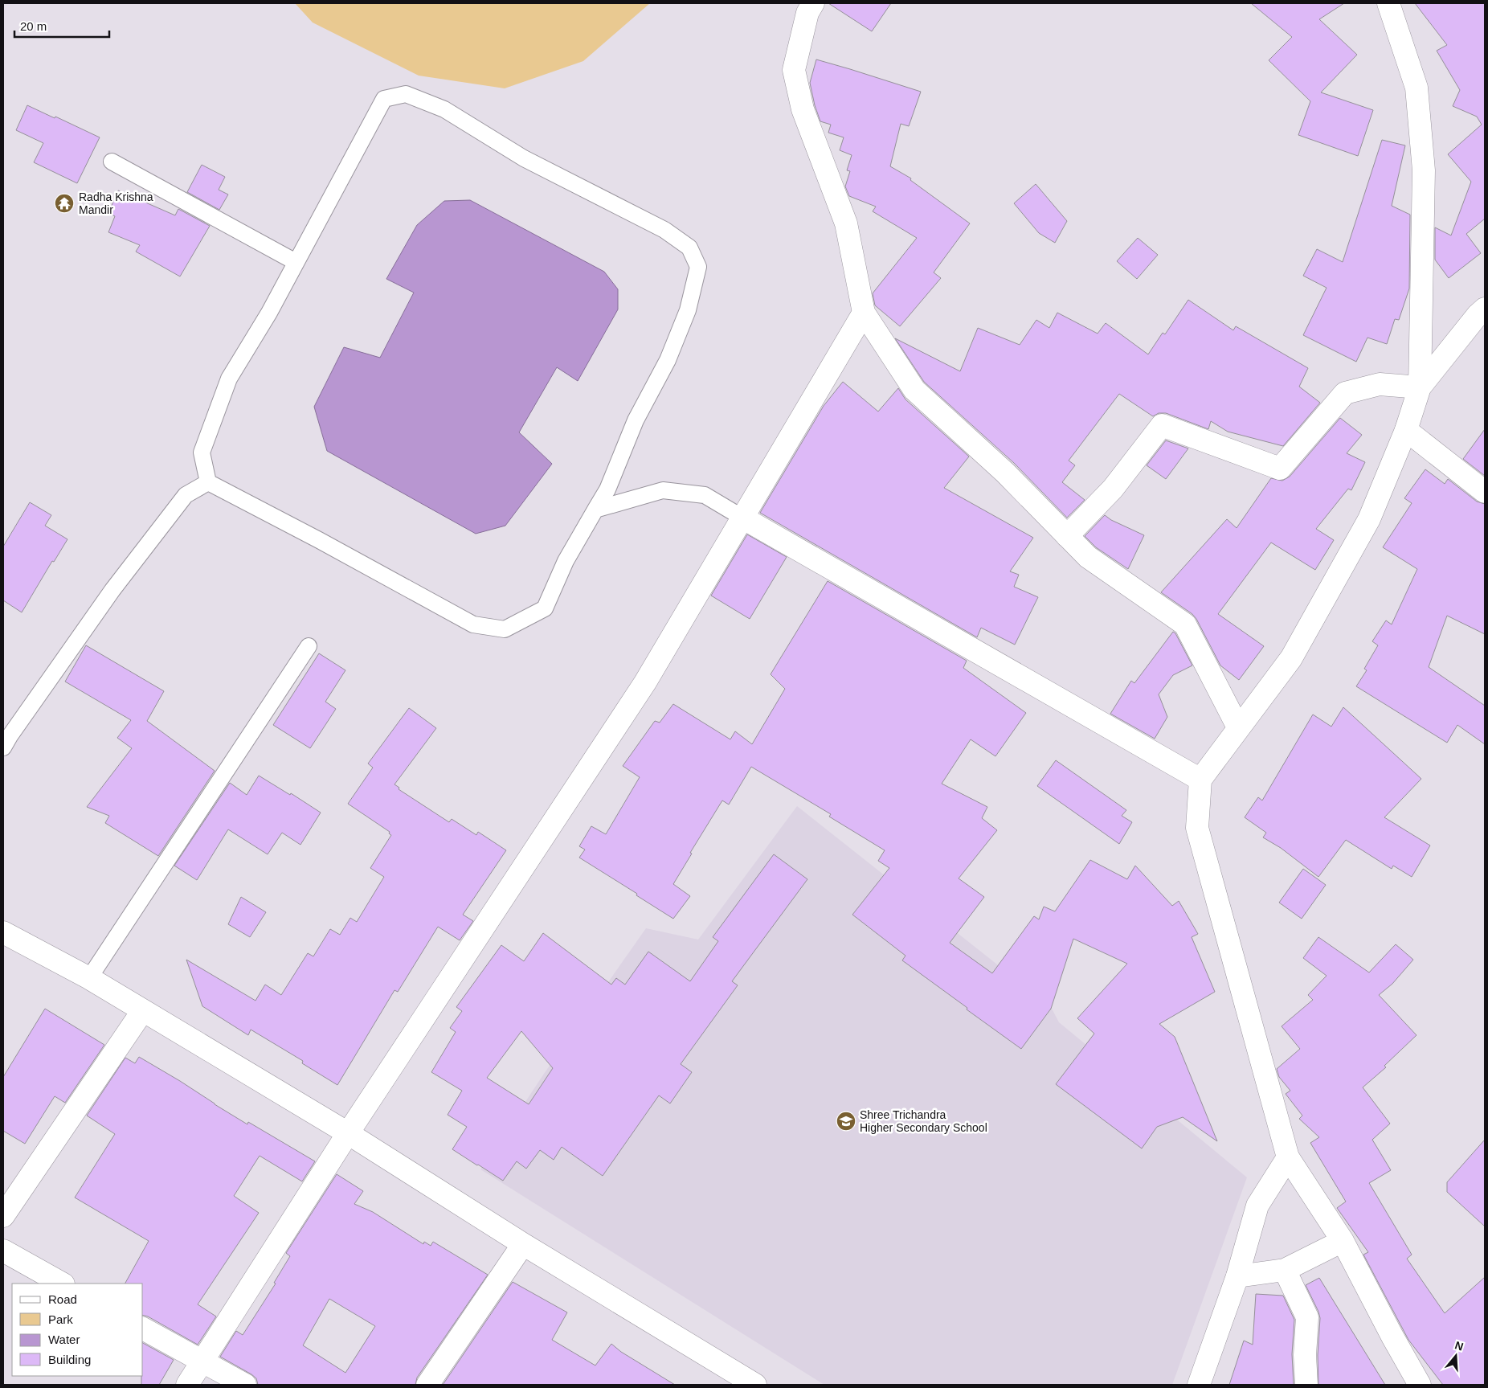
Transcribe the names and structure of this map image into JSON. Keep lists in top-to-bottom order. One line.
{"places":{"temple":["Radha Krishna Mandir"],"school or university":["Shree Trichandra Higher Secondary School"]},"legend":["Road","Park","Water","Building"],"scale_bar":"20 m","north":"top"}
